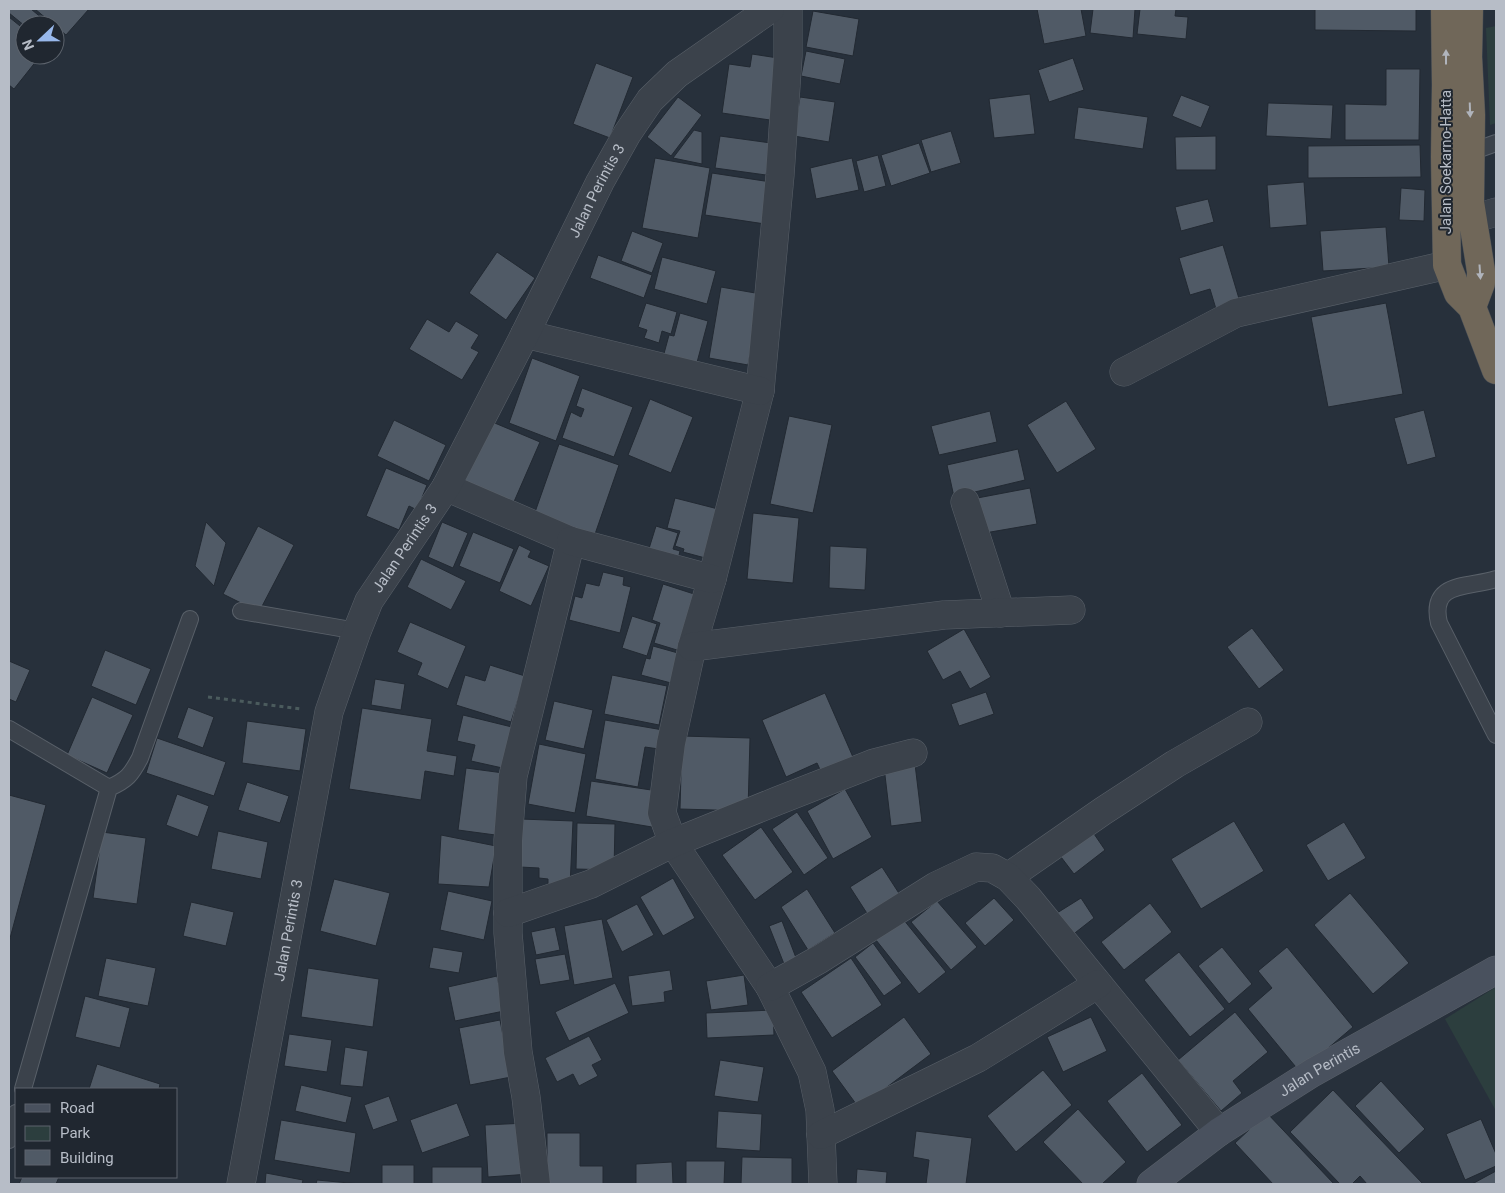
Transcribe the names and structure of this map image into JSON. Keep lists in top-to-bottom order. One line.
{"streets":{"highway":["Jalan Soekarno-Hatta"],"street":["Jalan Perintis 3","Jalan Perintis"]},"legend":["Road","Park","Building"],"north":"left"}
